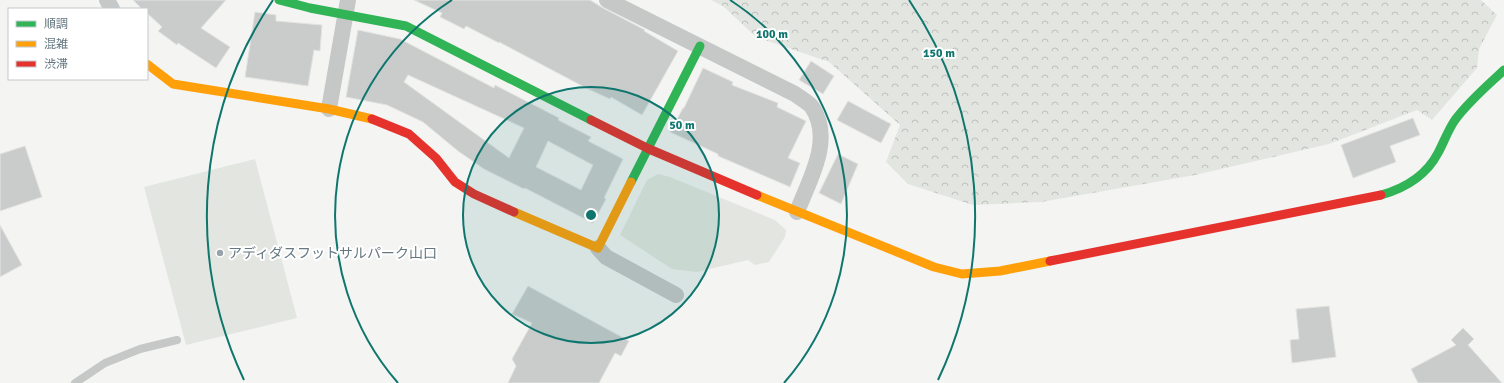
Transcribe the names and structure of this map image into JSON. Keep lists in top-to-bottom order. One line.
{"places":["アディダスフットサルパーク山口"],"legend":["順調","混雑","渋滞"],"rings":["100 m","150 m","50 m"]}
